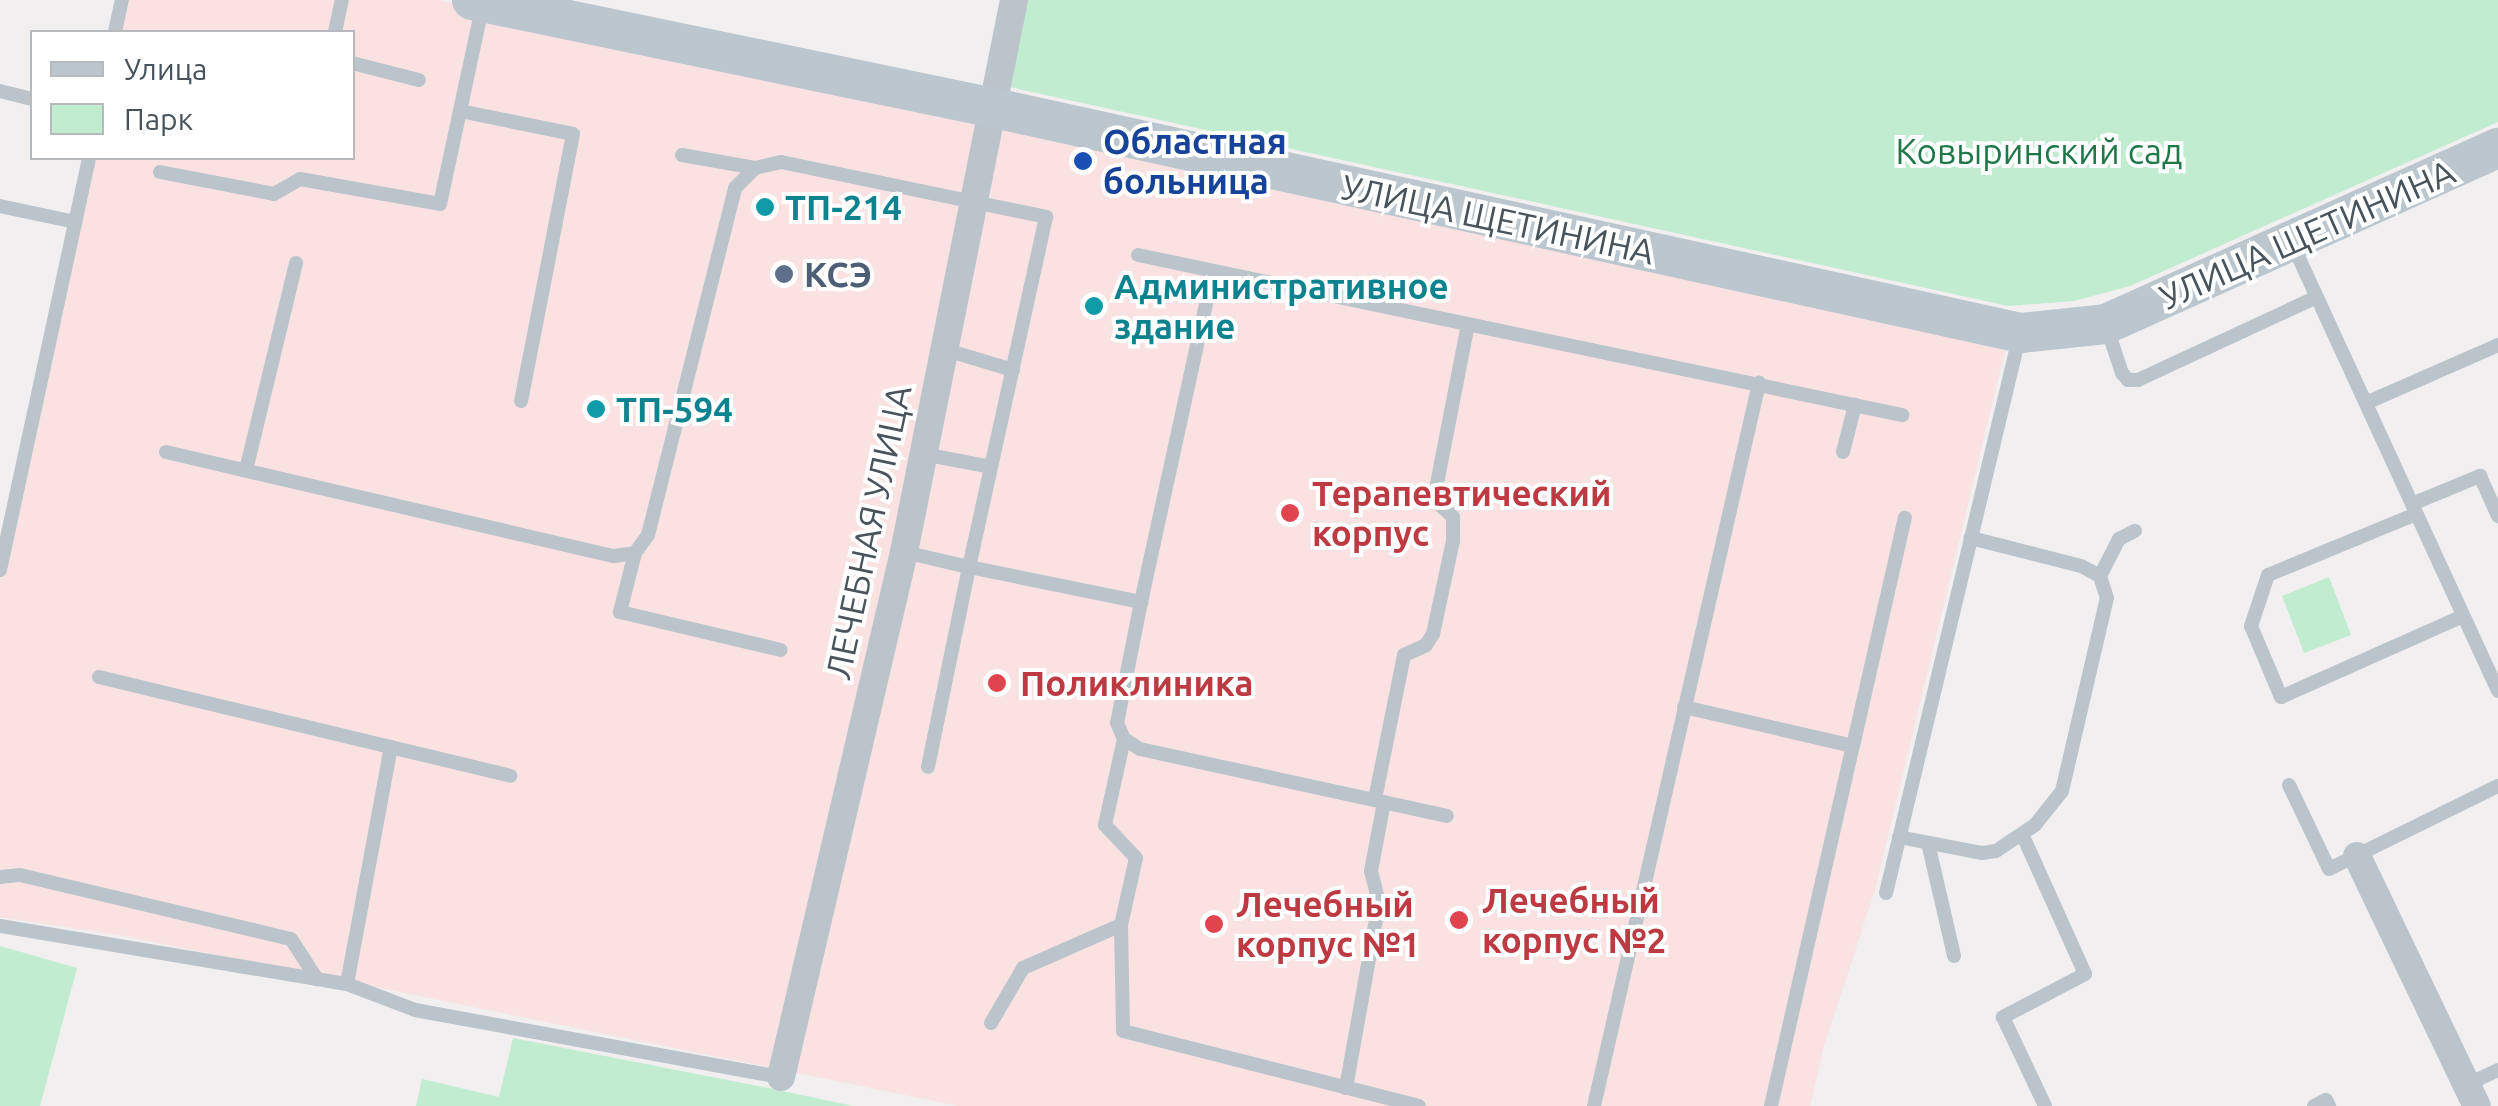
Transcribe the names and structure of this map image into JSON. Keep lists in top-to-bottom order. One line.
{"streets":{"street":["УЛИЦА ЩЕТИНИНА","ЛЕЧЕБНАЯ УЛИЦА"]},"crossings":[["УЛИЦА ЩЕТИНИНА","ЛЕЧЕБНАЯ УЛИЦА"]],"parks":["Ковыринский сад"],"places":["Областная больница","ТП-214","КСЭ","Административное здание","ТП-594","Терапевтический корпус","Поликлиника","Лечебный корпус №2","Лечебный корпус №1"],"legend":["Улица","Парк"]}
